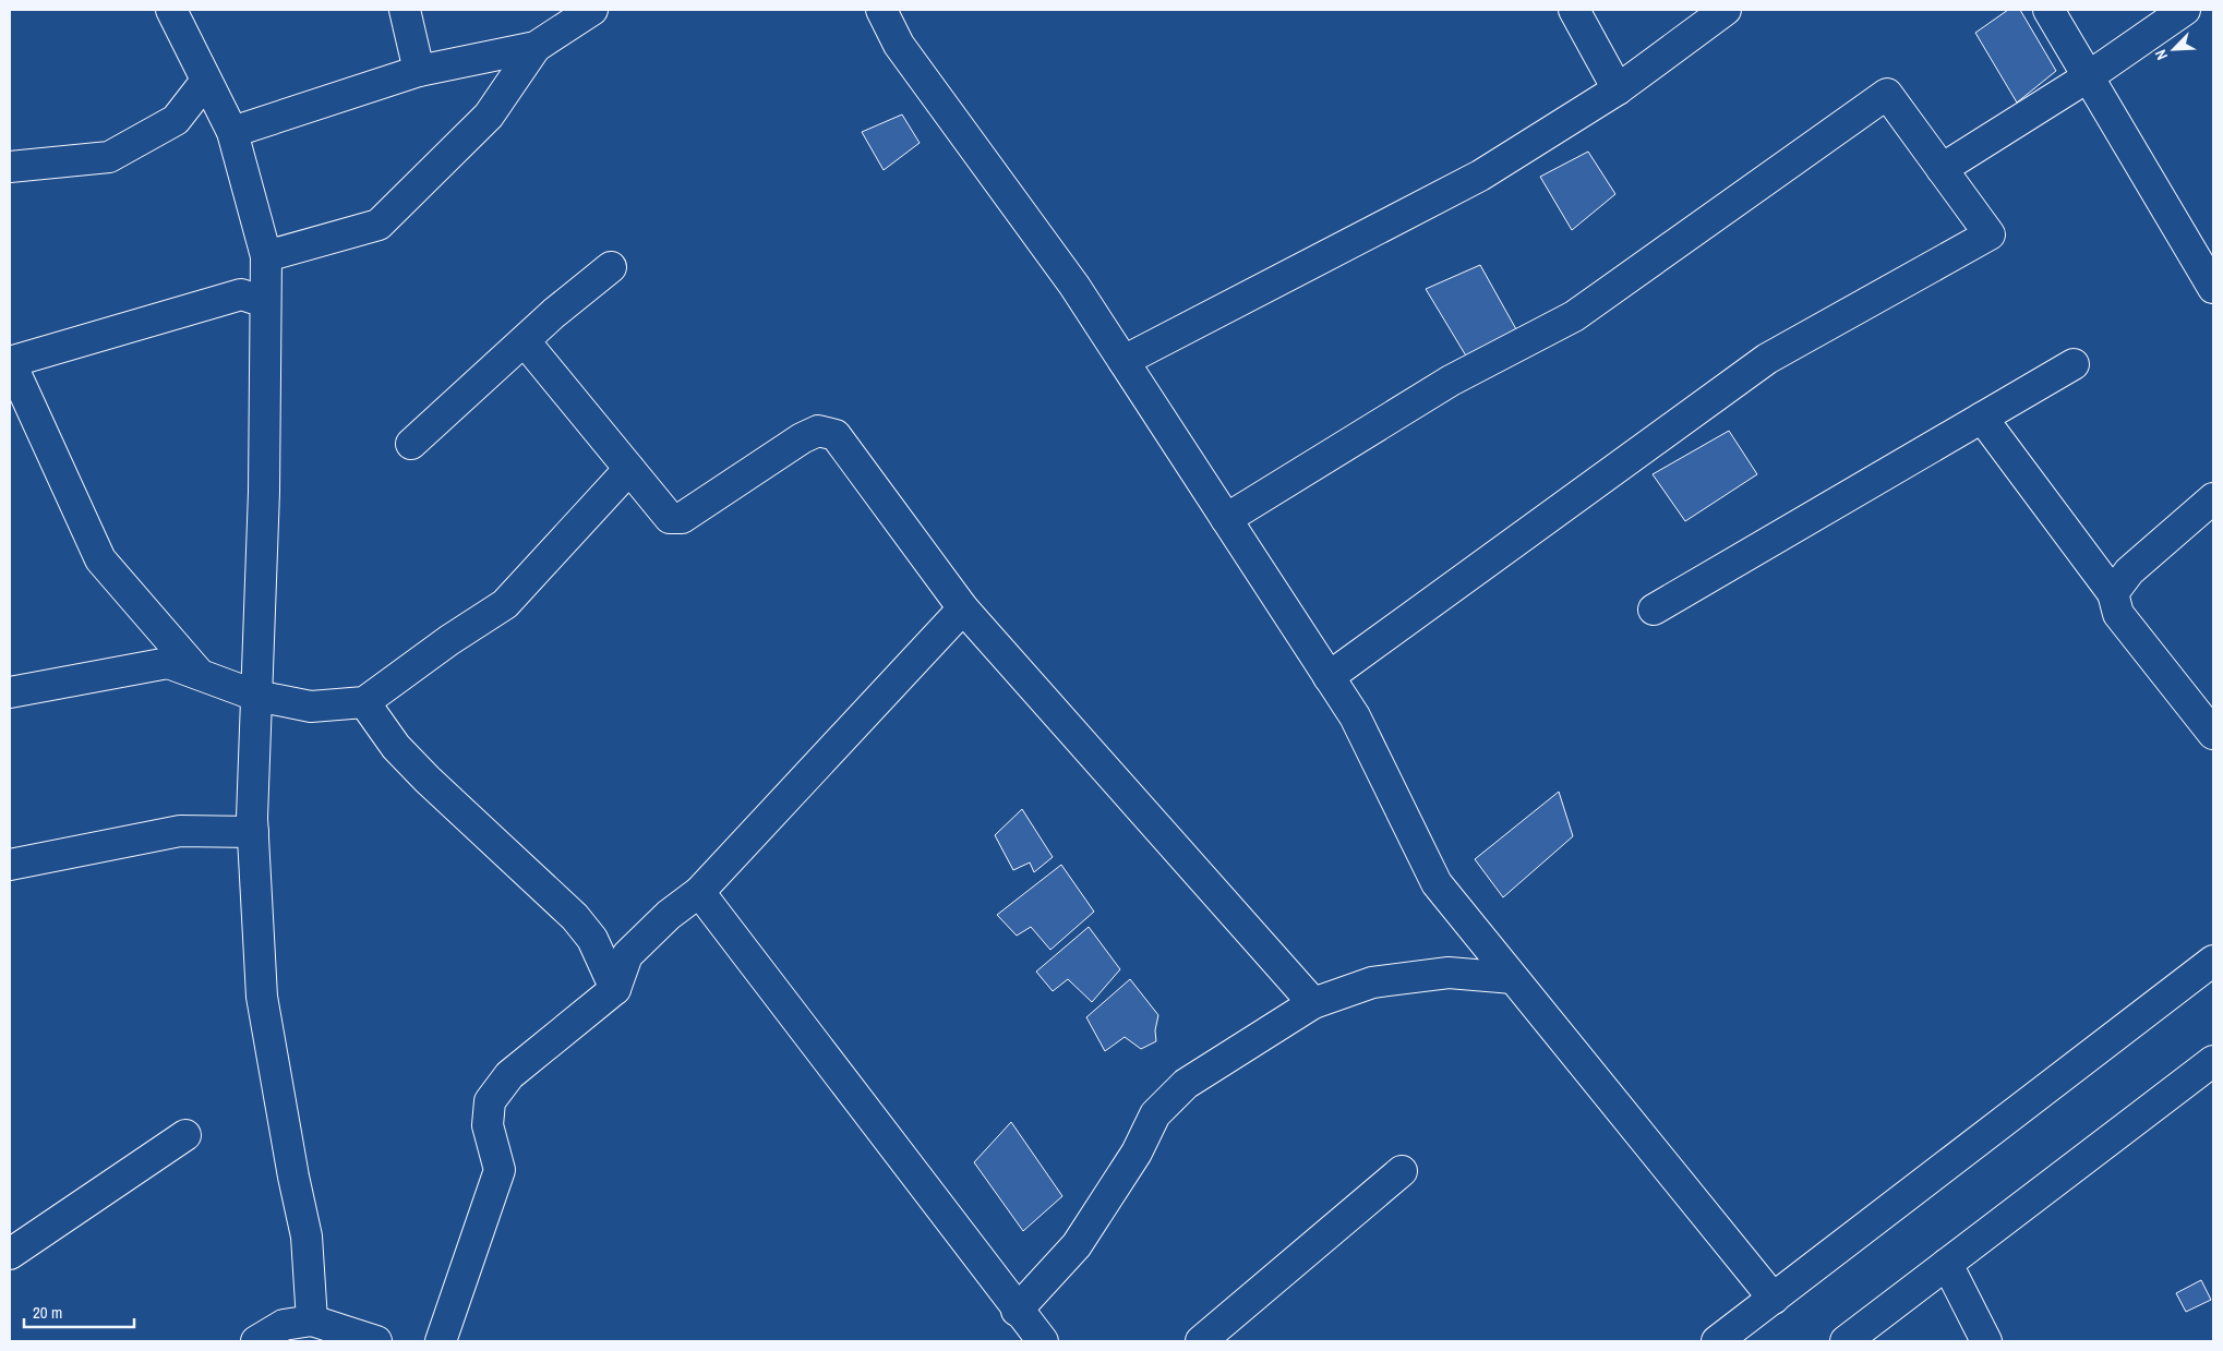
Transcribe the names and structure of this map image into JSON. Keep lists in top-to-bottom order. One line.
{"scale_bar":"20 m","north":"bottom left"}
